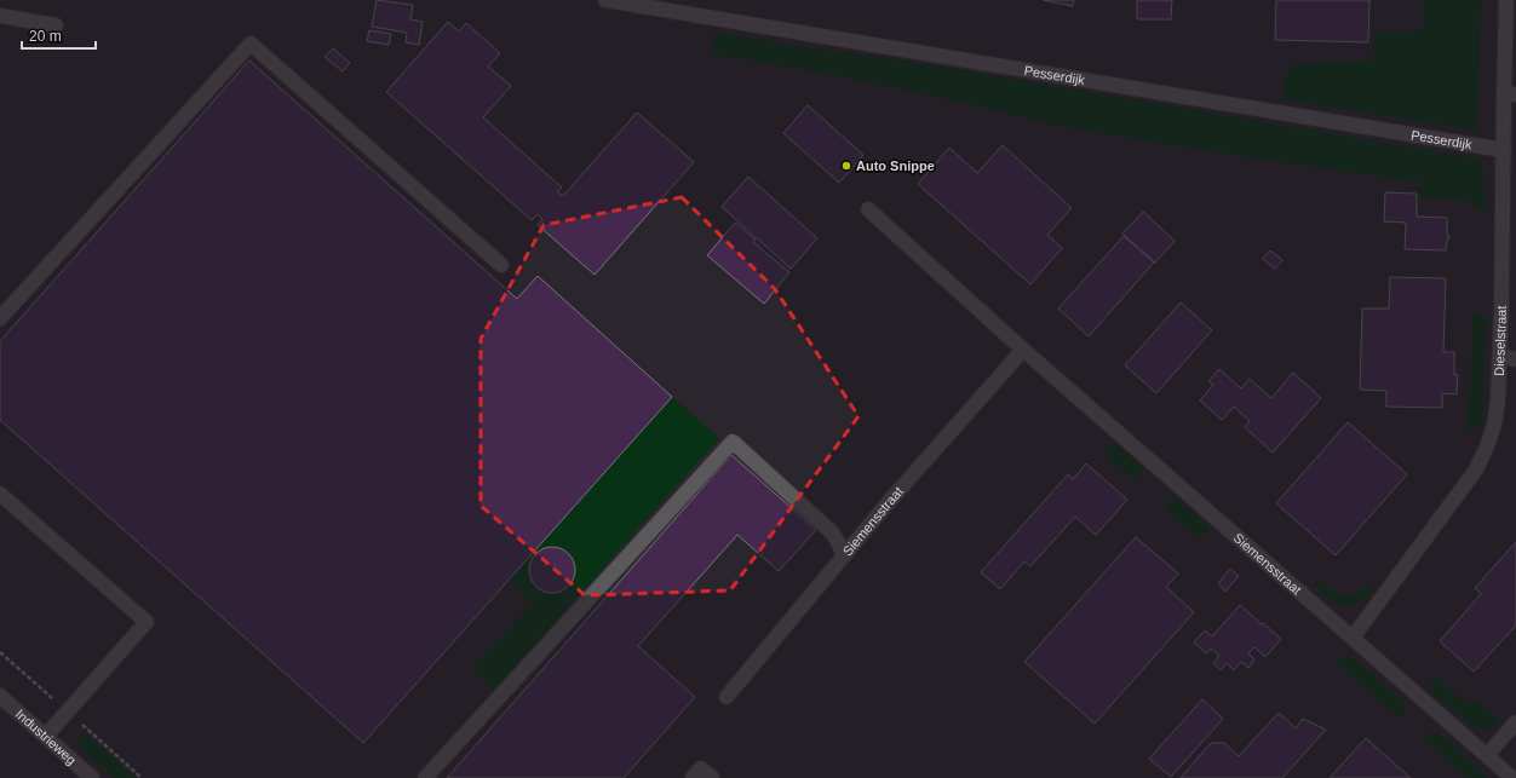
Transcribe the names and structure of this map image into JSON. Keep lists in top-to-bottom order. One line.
{"streets":{"street":["Pesserdijk","Dieselstraat","Siemensstraat","Industrieweg"]},"crossings":[["Pesserdijk","Dieselstraat"],["Dieselstraat","Siemensstraat"]],"places":["Auto Snippe"],"scale_bar":"20 m"}
